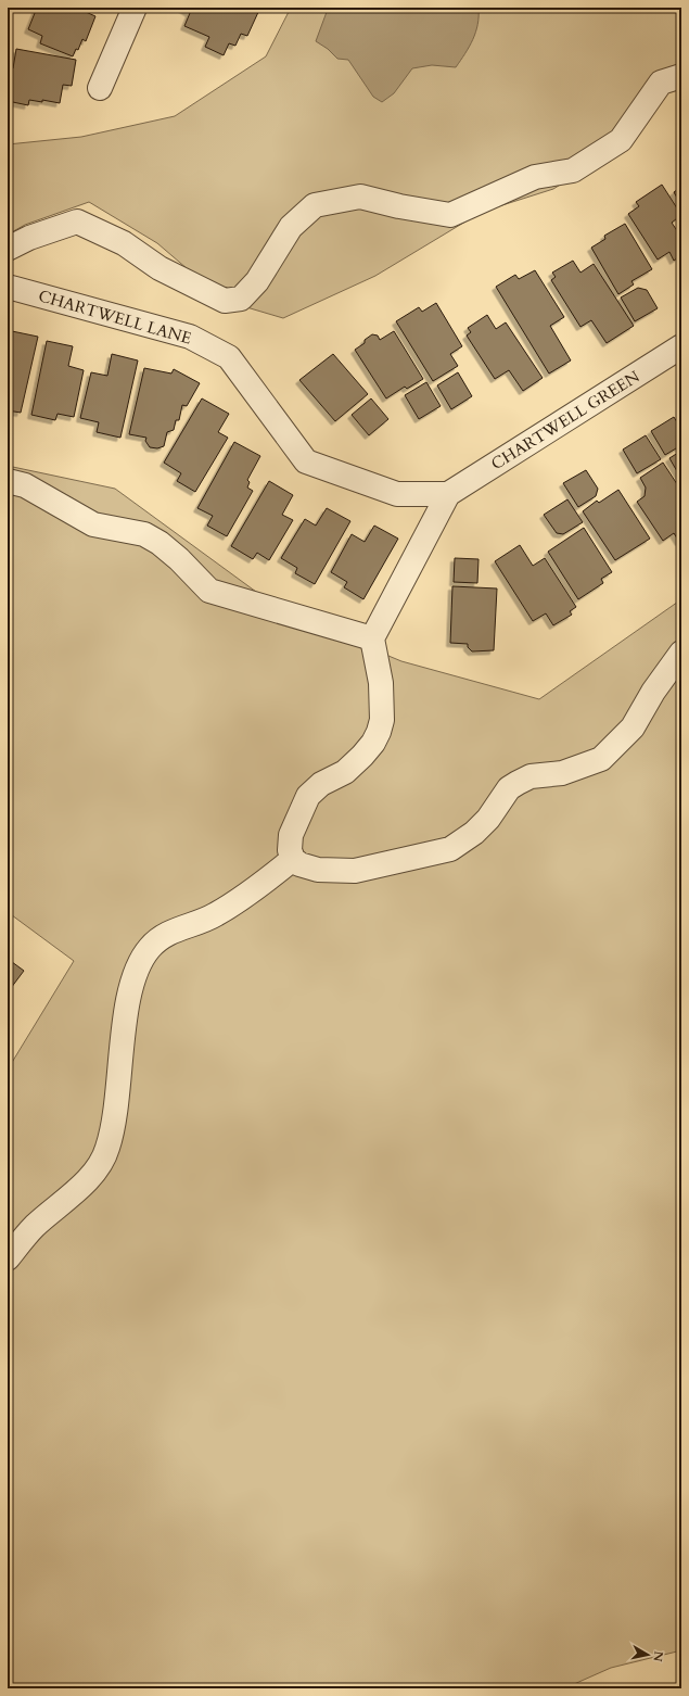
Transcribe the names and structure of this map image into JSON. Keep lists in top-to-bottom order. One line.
{"streets":{"street":["CHARTWELL LANE","CHARTWELL GREEN"]},"crossings":[["CHARTWELL LANE","CHARTWELL GREEN"]],"north":"right"}
